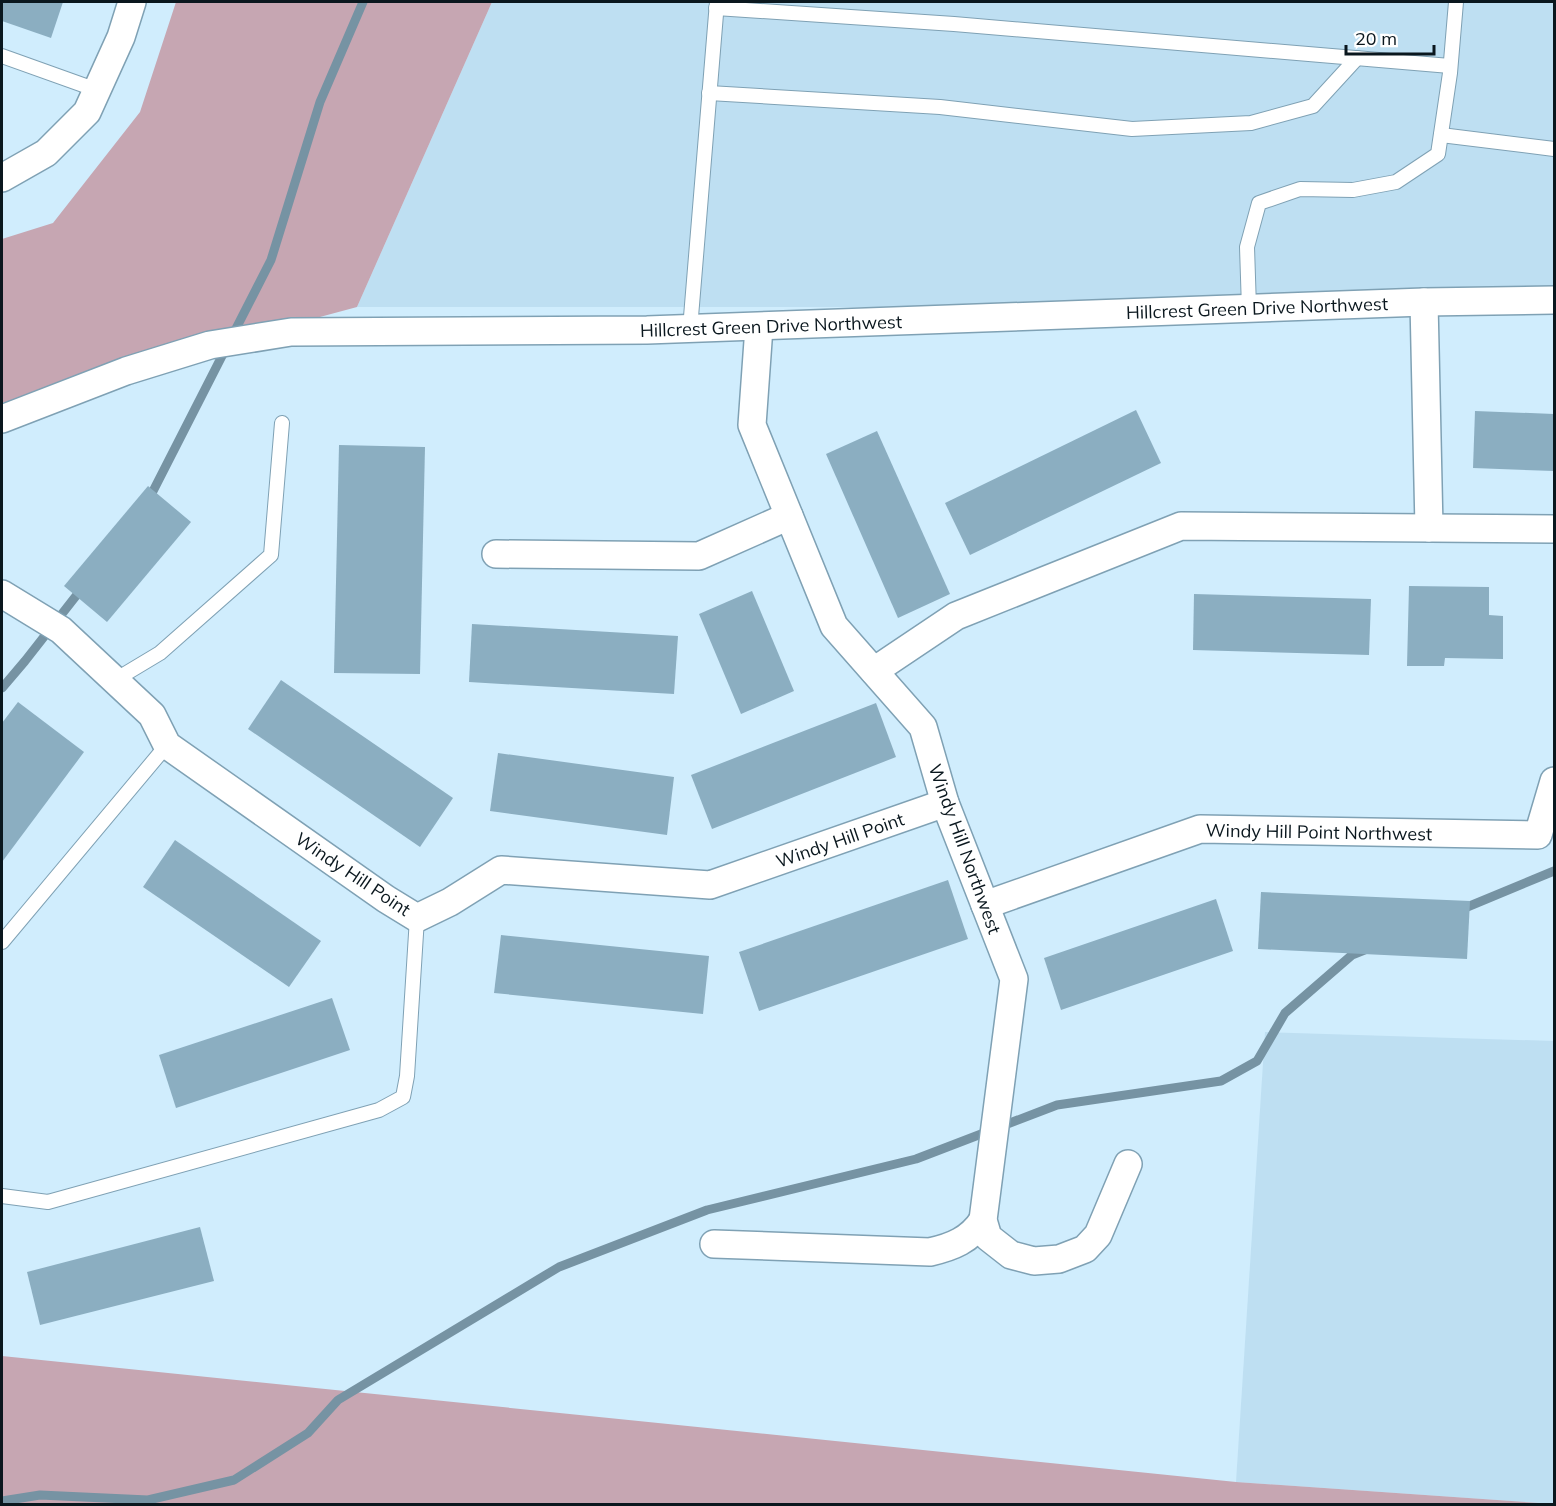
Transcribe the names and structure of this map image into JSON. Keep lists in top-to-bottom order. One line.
{"streets":{"street":["Hillcrest Green Drive Northwest","Windy Hill Point Northwest","Windy Hill Point","Windy Hill Northwest"]},"crossings":[["Hillcrest Green Drive Northwest","Windy Hill Northwest"],["Windy Hill Point Northwest","Windy Hill Northwest"],["Windy Hill Point","Windy Hill Northwest"]],"scale_bar":"20 m"}
